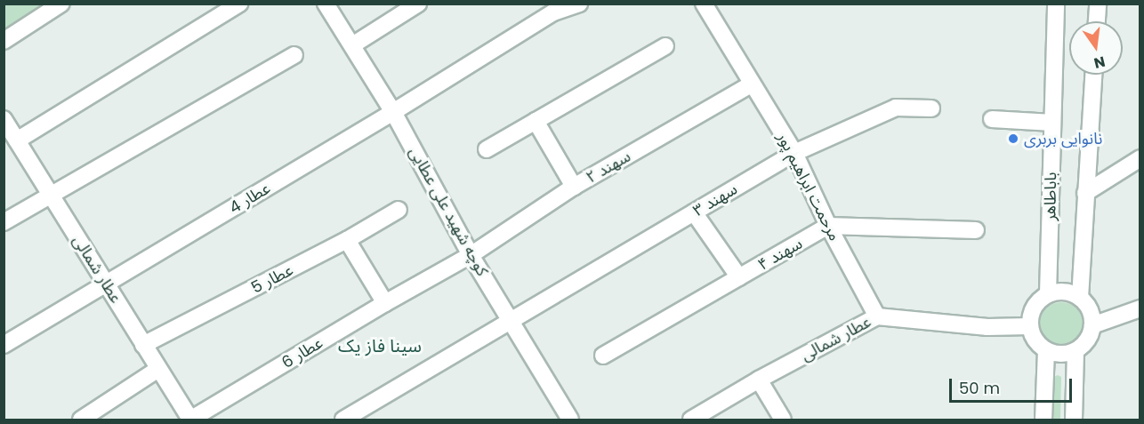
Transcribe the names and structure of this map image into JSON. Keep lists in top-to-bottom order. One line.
{"streets":{"street":["سهند ۲","مرحمت ابراهیم پور","باباطاهر","عطار 4","سهند ۳","کوچه شهید علی عطایی","سهند ۴","عطار شمالی","عطار 5","عطار 6"]},"crossings":[["سهند ۲","مرحمت ابراهیم پور"],["سهند ۲","کوچه شهید علی عطایی"],["سهند ۲","عطار 6"],["مرحمت ابراهیم پور","سهند ۳"],["مرحمت ابراهیم پور","سهند ۴"],["مرحمت ابراهیم پور","عطار شمالی"],["باباطاهر","عطار شمالی"],["عطار 4","کوچه شهید علی عطایی"],["عطار 4","عطار شمالی"],["سهند ۳","کوچه شهید علی عطایی"],["کوچه شهید علی عطایی","عطار 6"],["عطار شمالی","عطار 5"],["عطار شمالی","عطار 6"]],"districts":["سینا فاز یک"],"places":["نانوایی بربری"],"scale_bar":"50 m","north":"bottom"}
